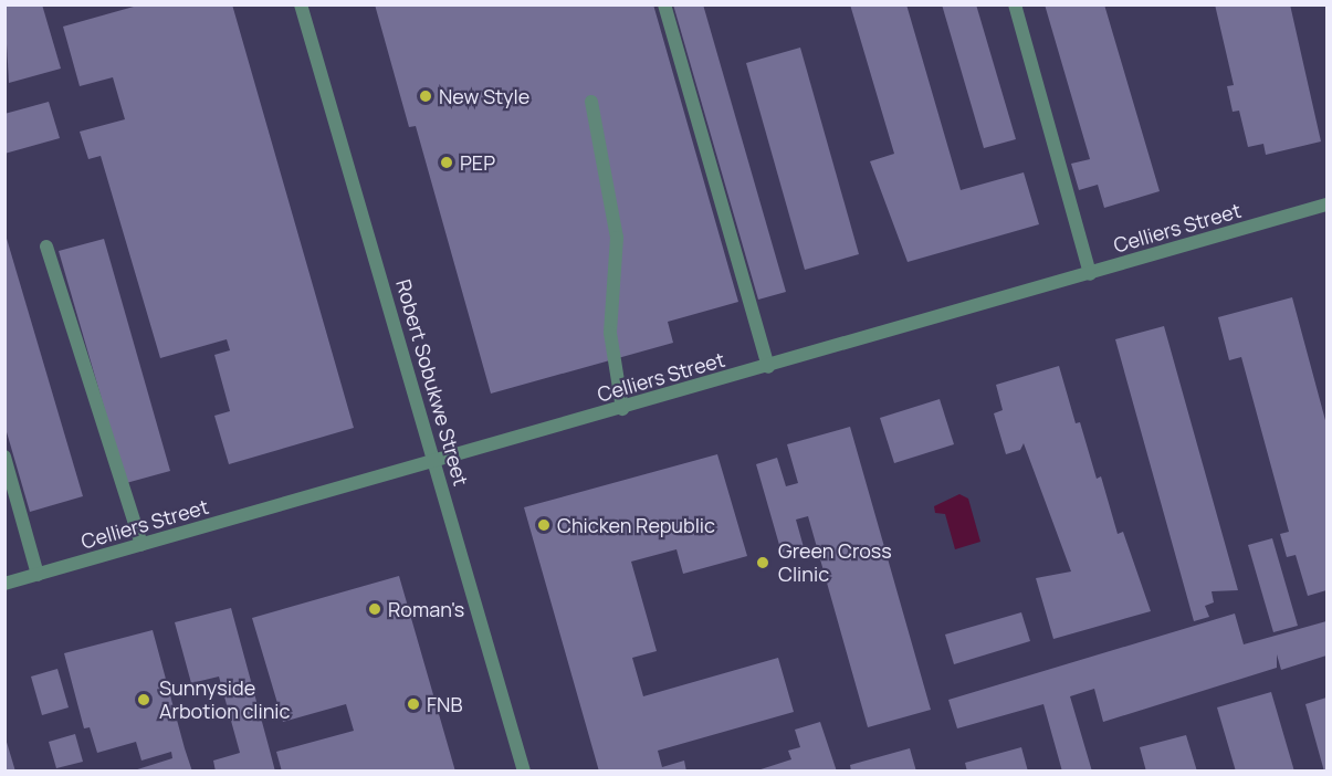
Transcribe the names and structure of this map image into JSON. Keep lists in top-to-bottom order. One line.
{"streets":{"street":["Celliers Street","Robert Sobukwe Street"]},"crossings":[["Celliers Street","Robert Sobukwe Street"]],"places":["New Style","PEP","Chicken Republic","Green Cross Clinic","Roman's","Sunnyside Arbotion clinic","FNB"]}
